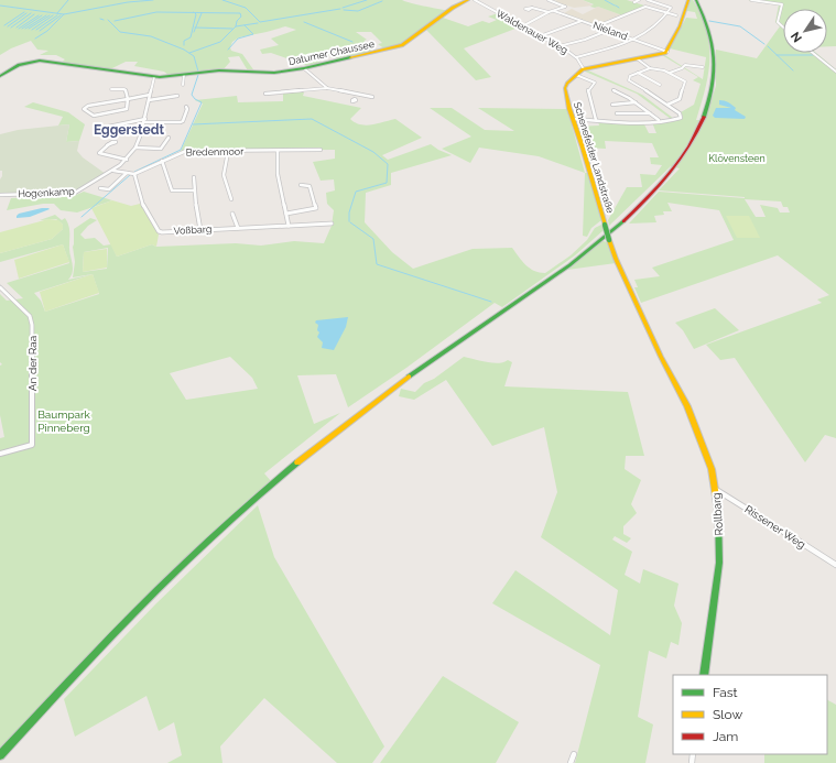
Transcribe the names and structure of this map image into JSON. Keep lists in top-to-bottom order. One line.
{"streets":{"street":["Nieland","Waldenauer Weg","Datumer Chaussee","Bredenmoor","Schenefelder Landstraße","Hogenkamp","Voßbarg","An der Raa","Rollbarg","Rissener Weg"]},"crossings":[["Nieland","Schenefelder Landstraße"],["Waldenauer Weg","Schenefelder Landstraße"],["Datumer Chaussee","Hogenkamp"],["Bredenmoor","Voßbarg"],["Schenefelder Landstraße","Rollbarg"],["Rollbarg","Rissener Weg"]],"districts":["Eggerstedt"],"parks":["Klövensteen","Baumpark Pinneberg"],"legend":["Fast","Slow","Jam"],"north":"bottom left"}
